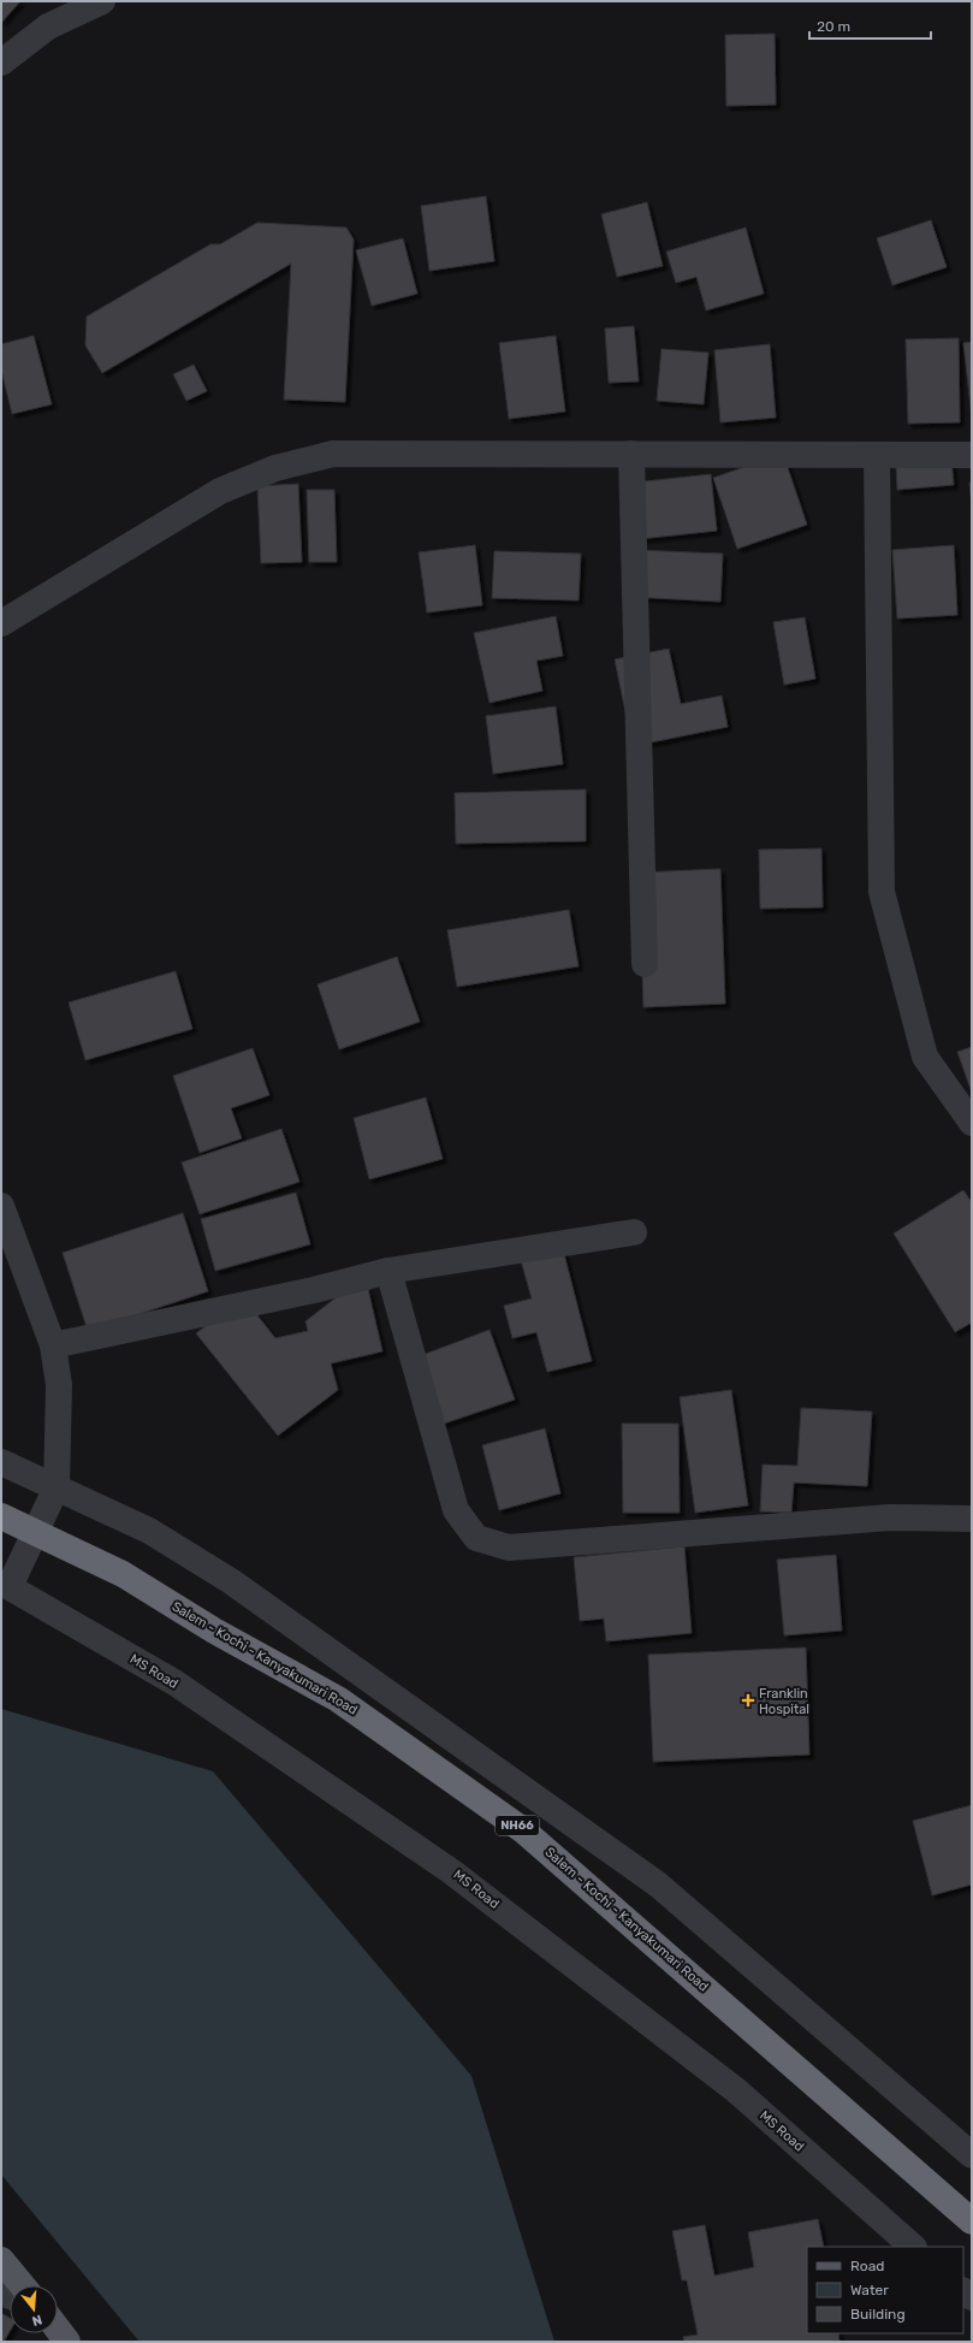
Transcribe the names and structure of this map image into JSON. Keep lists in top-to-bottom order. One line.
{"streets":{"highway":["Salem - Kochi - Kanyakumari Road","NH66"],"street":["MS Road"]},"places":{"health":["Franklin Hospital"]},"legend":["Road","Water","Building"],"scale_bar":"20 m","north":"bottom"}
